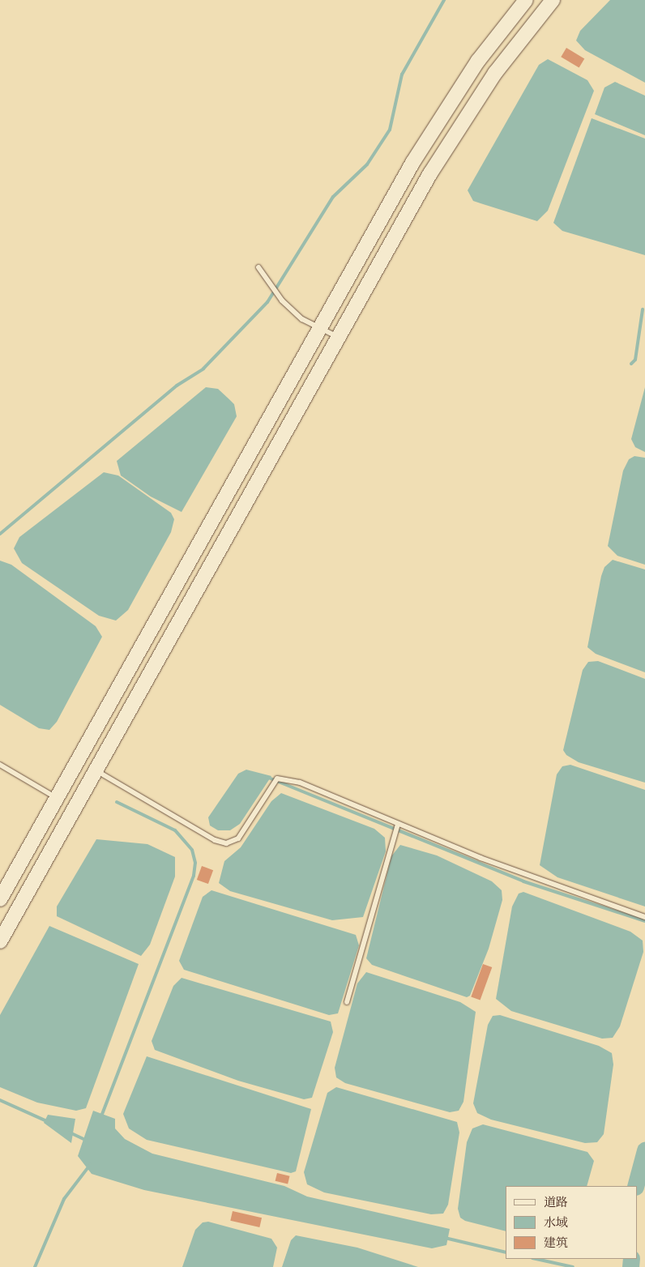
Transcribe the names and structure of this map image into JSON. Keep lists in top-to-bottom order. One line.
{"legend":["道路","水域","建筑"]}
